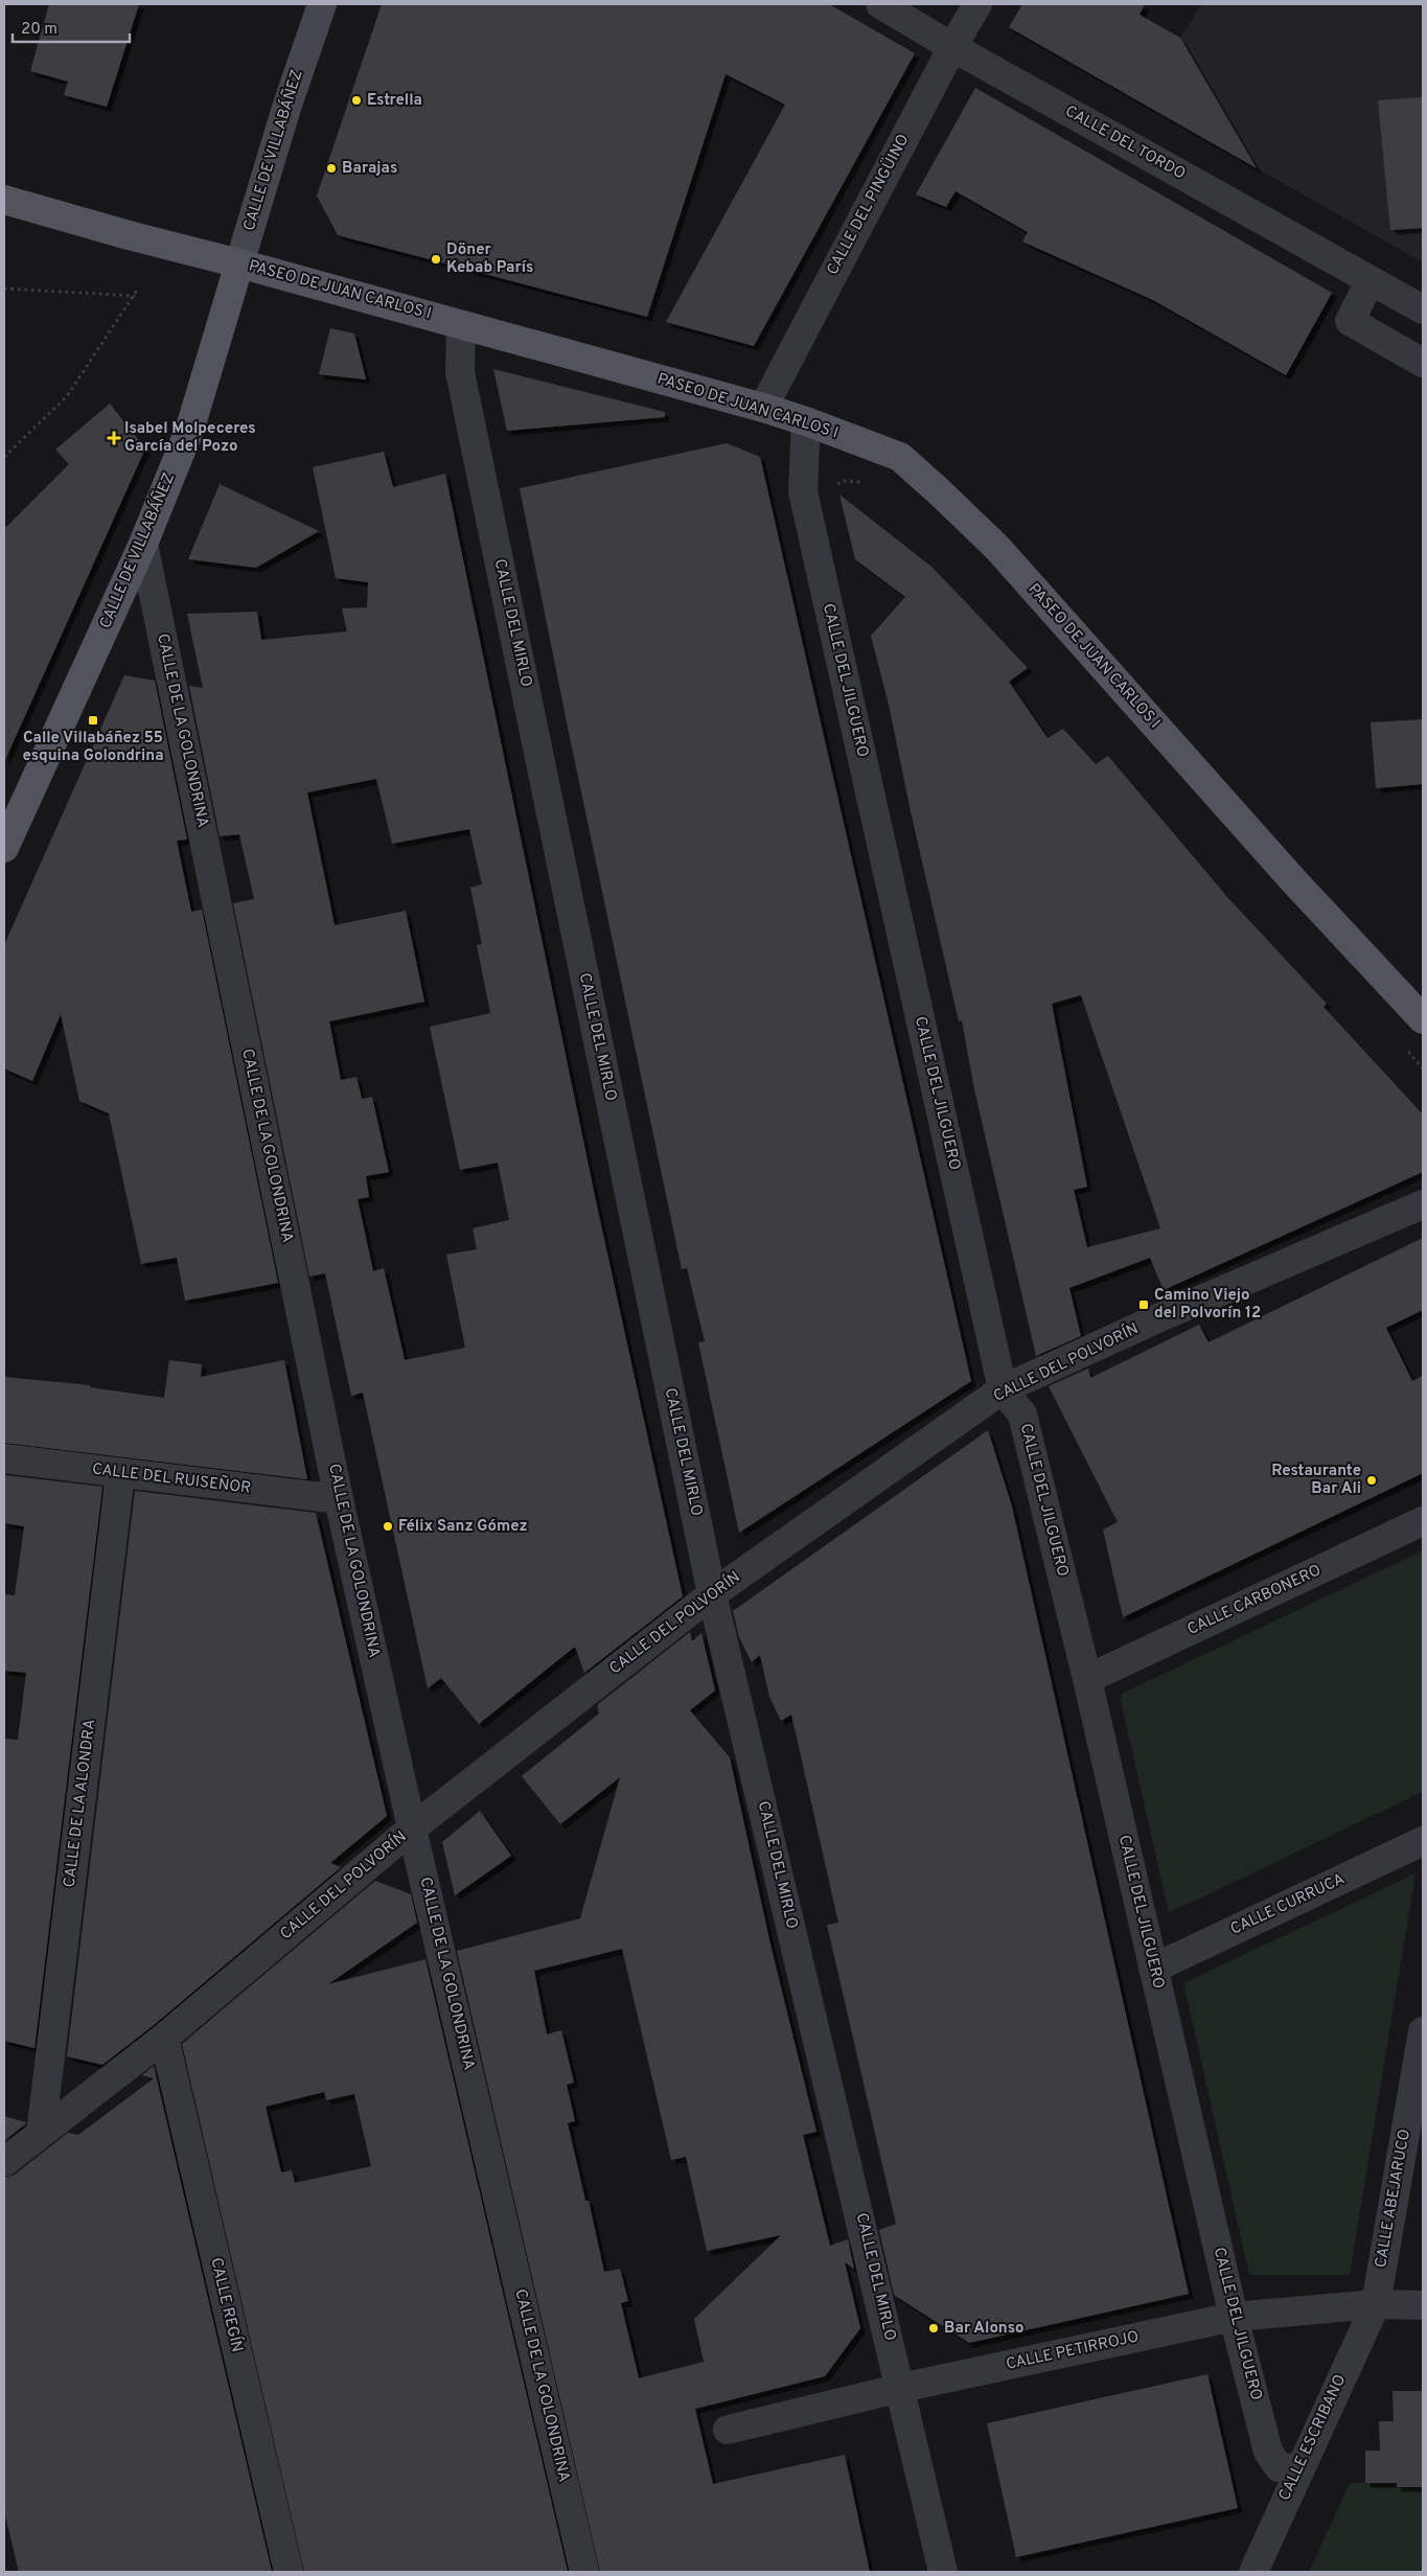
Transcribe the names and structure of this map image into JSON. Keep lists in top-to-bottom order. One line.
{"streets":{"main road":["CALLE DE VILLABÁÑEZ","PASEO DE JUAN CARLOS I"],"street":["CALLE DEL TORDO","CALLE DEL PINGÜINO","CALLE DEL MIRLO","CALLE DEL JILGUERO","CALLE DE LA GOLONDRINA","CALLE DEL POLVORÍN","CALLE DEL RUISEÑOR","CALLE CARBONERO","CALLE DE LA ALONDRA","CALLE CURRUCA","CALLE ABEJARUCO","CALLE REGÍN","CALLE PETIRROJO","CALLE ESCRIBANO"]},"crossings":[["CALLE DEL TORDO","CALLE DEL PINGÜINO"],["CALLE DE VILLABÁÑEZ","PASEO DE JUAN CARLOS I"],["CALLE DE VILLABÁÑEZ","CALLE DE LA GOLONDRINA"],["CALLE DEL PINGÜINO","PASEO DE JUAN CARLOS I"],["PASEO DE JUAN CARLOS I","CALLE DEL MIRLO"],["PASEO DE JUAN CARLOS I","CALLE DEL JILGUERO"],["CALLE DEL MIRLO","CALLE DEL POLVORÍN"],["CALLE DEL MIRLO","CALLE PETIRROJO"],["CALLE DEL JILGUERO","CALLE DEL POLVORÍN"],["CALLE DEL JILGUERO","CALLE CARBONERO"],["CALLE DEL JILGUERO","CALLE CURRUCA"],["CALLE DEL JILGUERO","CALLE PETIRROJO"],["CALLE DEL JILGUERO","CALLE ESCRIBANO"],["CALLE DE LA GOLONDRINA","CALLE DEL POLVORÍN"],["CALLE DE LA GOLONDRINA","CALLE DEL RUISEÑOR"],["CALLE DEL POLVORÍN","CALLE DE LA ALONDRA"],["CALLE DEL POLVORÍN","CALLE REGÍN"],["CALLE DEL RUISEÑOR","CALLE DE LA ALONDRA"],["CALLE ABEJARUCO","CALLE PETIRROJO"],["CALLE ABEJARUCO","CALLE ESCRIBANO"],["CALLE PETIRROJO","CALLE ESCRIBANO"]],"places":{"other":["Estrella","Barajas","Döner Kebab París","Restaurante Bar Ali","Félix Sanz Gómez","Bar Alonso"],"health":["Isabel Molpeceres García del Pozo"],"transit":["Calle Villabáñez 55 esquina Golondrina","Camino Viejo del Polvorín 12"]},"scale_bar":"20 m"}
